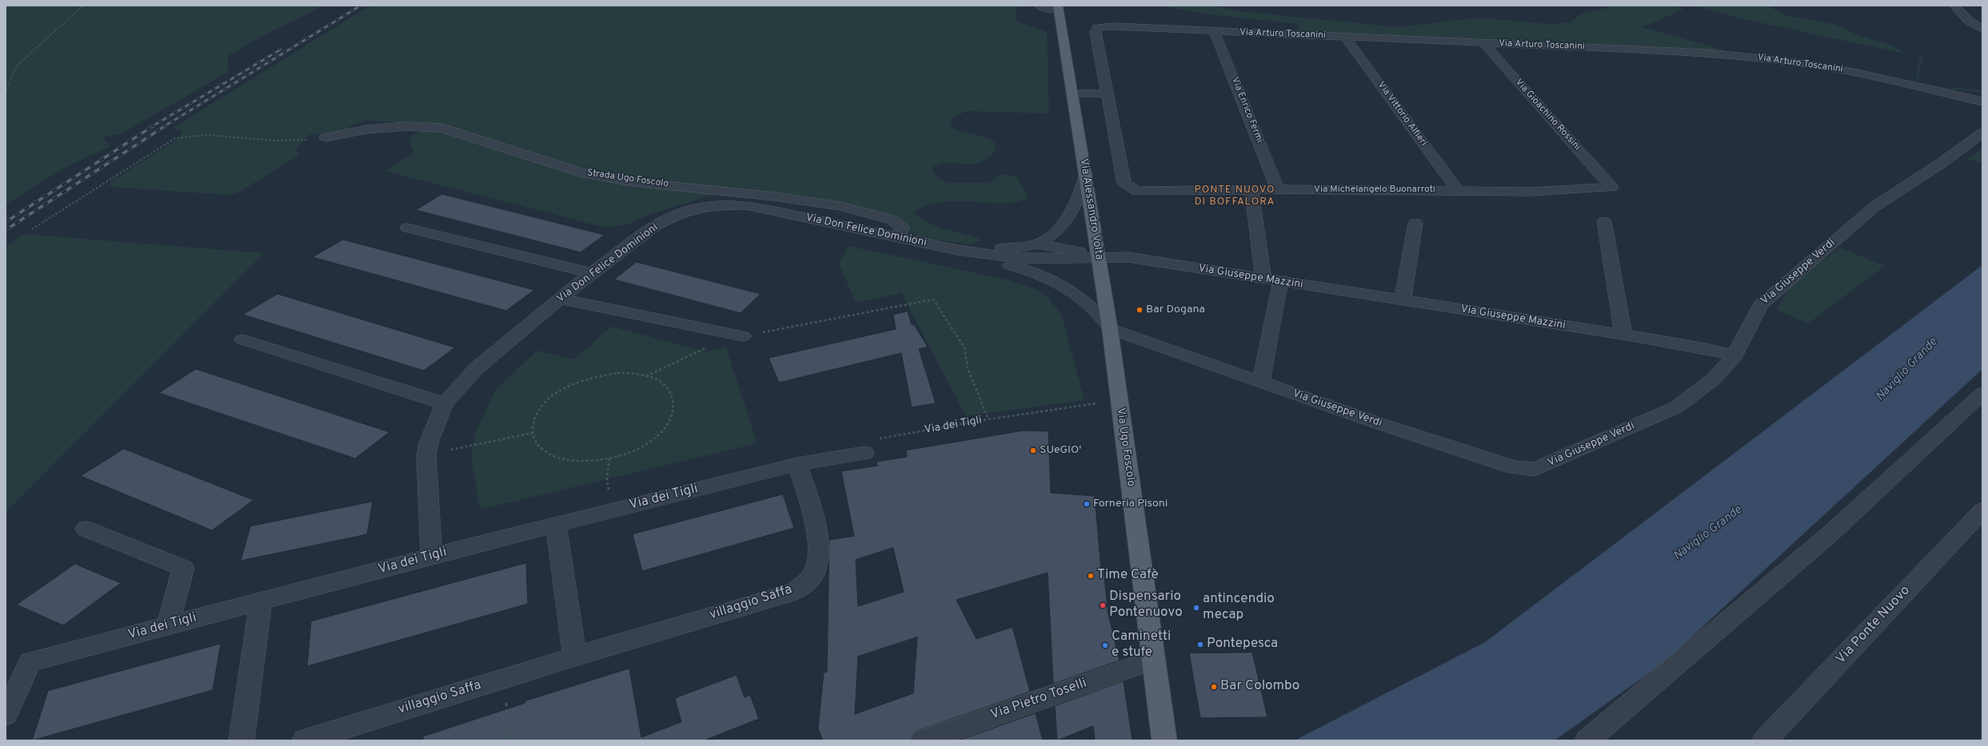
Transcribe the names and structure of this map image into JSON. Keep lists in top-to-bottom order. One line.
{"streets":{"main road":["Via Alessandro Volta","Via Ugo Foscolo"],"street":["Via Arturo Toscanini","Via Enrico Fermi","Via Vittorio Alfieri","Via Gioachino Rossini","Strada Ugo Foscolo","Via Michelangelo Buonarroti","Via Don Felice Dominioni","Via Giuseppe Verdi","Via Giuseppe Mazzini","Via dei Tigli","villaggio Saffa","Via Ponte Nuovo","Via Pietro Toselli"]},"crossings":[["Via Arturo Toscanini","Via Enrico Fermi"],["Via Arturo Toscanini","Via Vittorio Alfieri"],["Via Arturo Toscanini","Via Gioachino Rossini"],["Via Arturo Toscanini","Via Michelangelo Buonarroti"],["Via Enrico Fermi","Via Michelangelo Buonarroti"],["Via Vittorio Alfieri","Via Michelangelo Buonarroti"],["Via Gioachino Rossini","Via Michelangelo Buonarroti"],["Strada Ugo Foscolo","Via Don Felice Dominioni"],["Via Alessandro Volta","Via Don Felice Dominioni"],["Via Alessandro Volta","Via Giuseppe Verdi"],["Via Alessandro Volta","Via Giuseppe Mazzini"],["Via Alessandro Volta","Via Ugo Foscolo"],["Via Don Felice Dominioni","Via Giuseppe Verdi"],["Via Don Felice Dominioni","Via Giuseppe Mazzini"],["Via Don Felice Dominioni","Via dei Tigli"],["Via Don Felice Dominioni","Via Ugo Foscolo"],["Via Giuseppe Verdi","Via Giuseppe Mazzini"],["Via Giuseppe Verdi","Via Ugo Foscolo"],["Via dei Tigli","Via Ugo Foscolo"],["Via dei Tigli","villaggio Saffa"],["Via Ugo Foscolo","Via Pietro Toselli"]],"districts":["PONTE NUOVO DI BOFFALORA"],"water":["Naviglio Grande"],"places":["Bar Dogana","SUeGIO'","Forneria Pisoni","Time Cafè","Dispensario Pontenuovo","antincendio mecap","Pontepesca","Caminetti e stufe","Bar Colombo"]}
